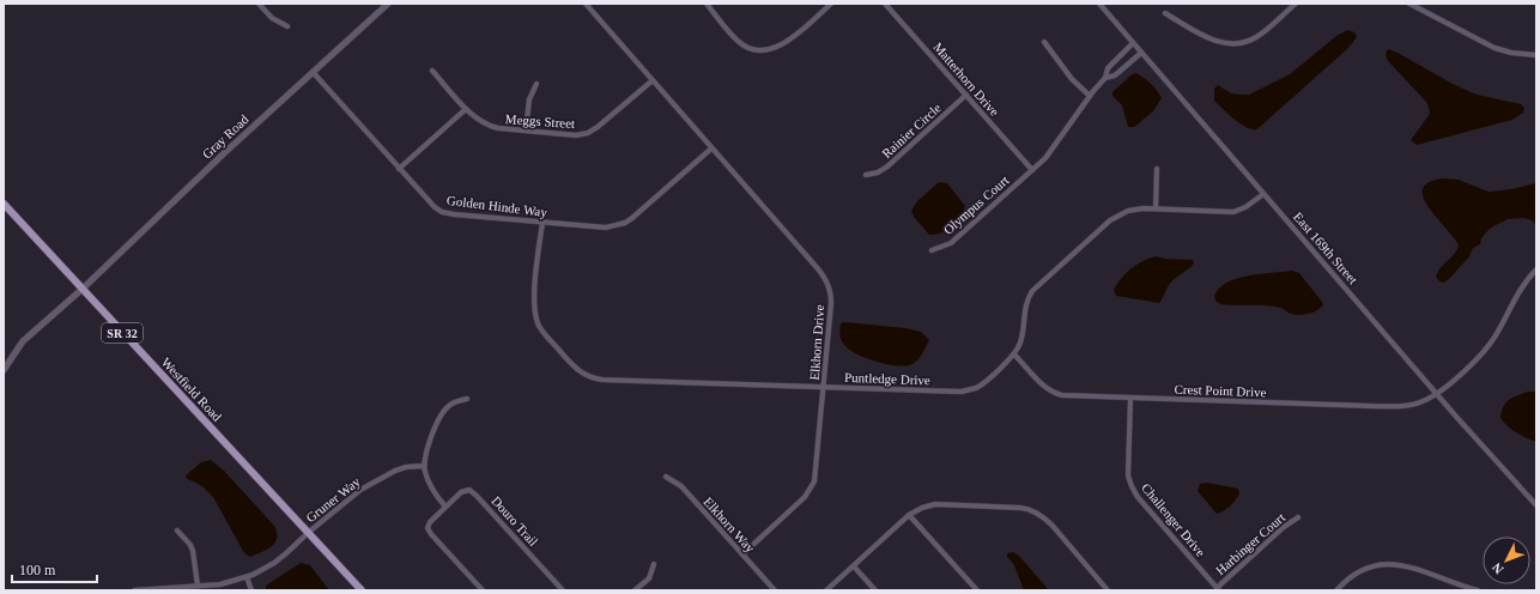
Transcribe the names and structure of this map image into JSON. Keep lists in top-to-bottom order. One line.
{"streets":{"main road":["SR 32","Westfield Road"],"street":["Matterhorn Drive","Meggs Street","Rainier Circle","Gray Road","Olympus Court","Golden Hinde Way","East 169th Street","Elkhorn Drive","Puntledge Drive","Crest Point Drive","Gruner Way","Challenger Drive","Douro Trail","Elkhorn Way","Harbinger Court"]},"crossings":[["Matterhorn Drive","Rainier Circle"],["Matterhorn Drive","Olympus Court"],["Meggs Street","Elkhorn Drive"],["Gray Road","Golden Hinde Way"],["Gray Road","Westfield Road"],["Golden Hinde Way","Elkhorn Drive"],["Golden Hinde Way","Puntledge Drive"],["East 169th Street","Puntledge Drive"],["East 169th Street","Crest Point Drive"],["Elkhorn Drive","Puntledge Drive"],["Elkhorn Drive","Elkhorn Way"],["Puntledge Drive","Crest Point Drive"],["Westfield Road","Gruner Way"],["Crest Point Drive","Challenger Drive"],["Challenger Drive","Harbinger Court"]],"scale_bar":"100 m","north":"bottom left"}
